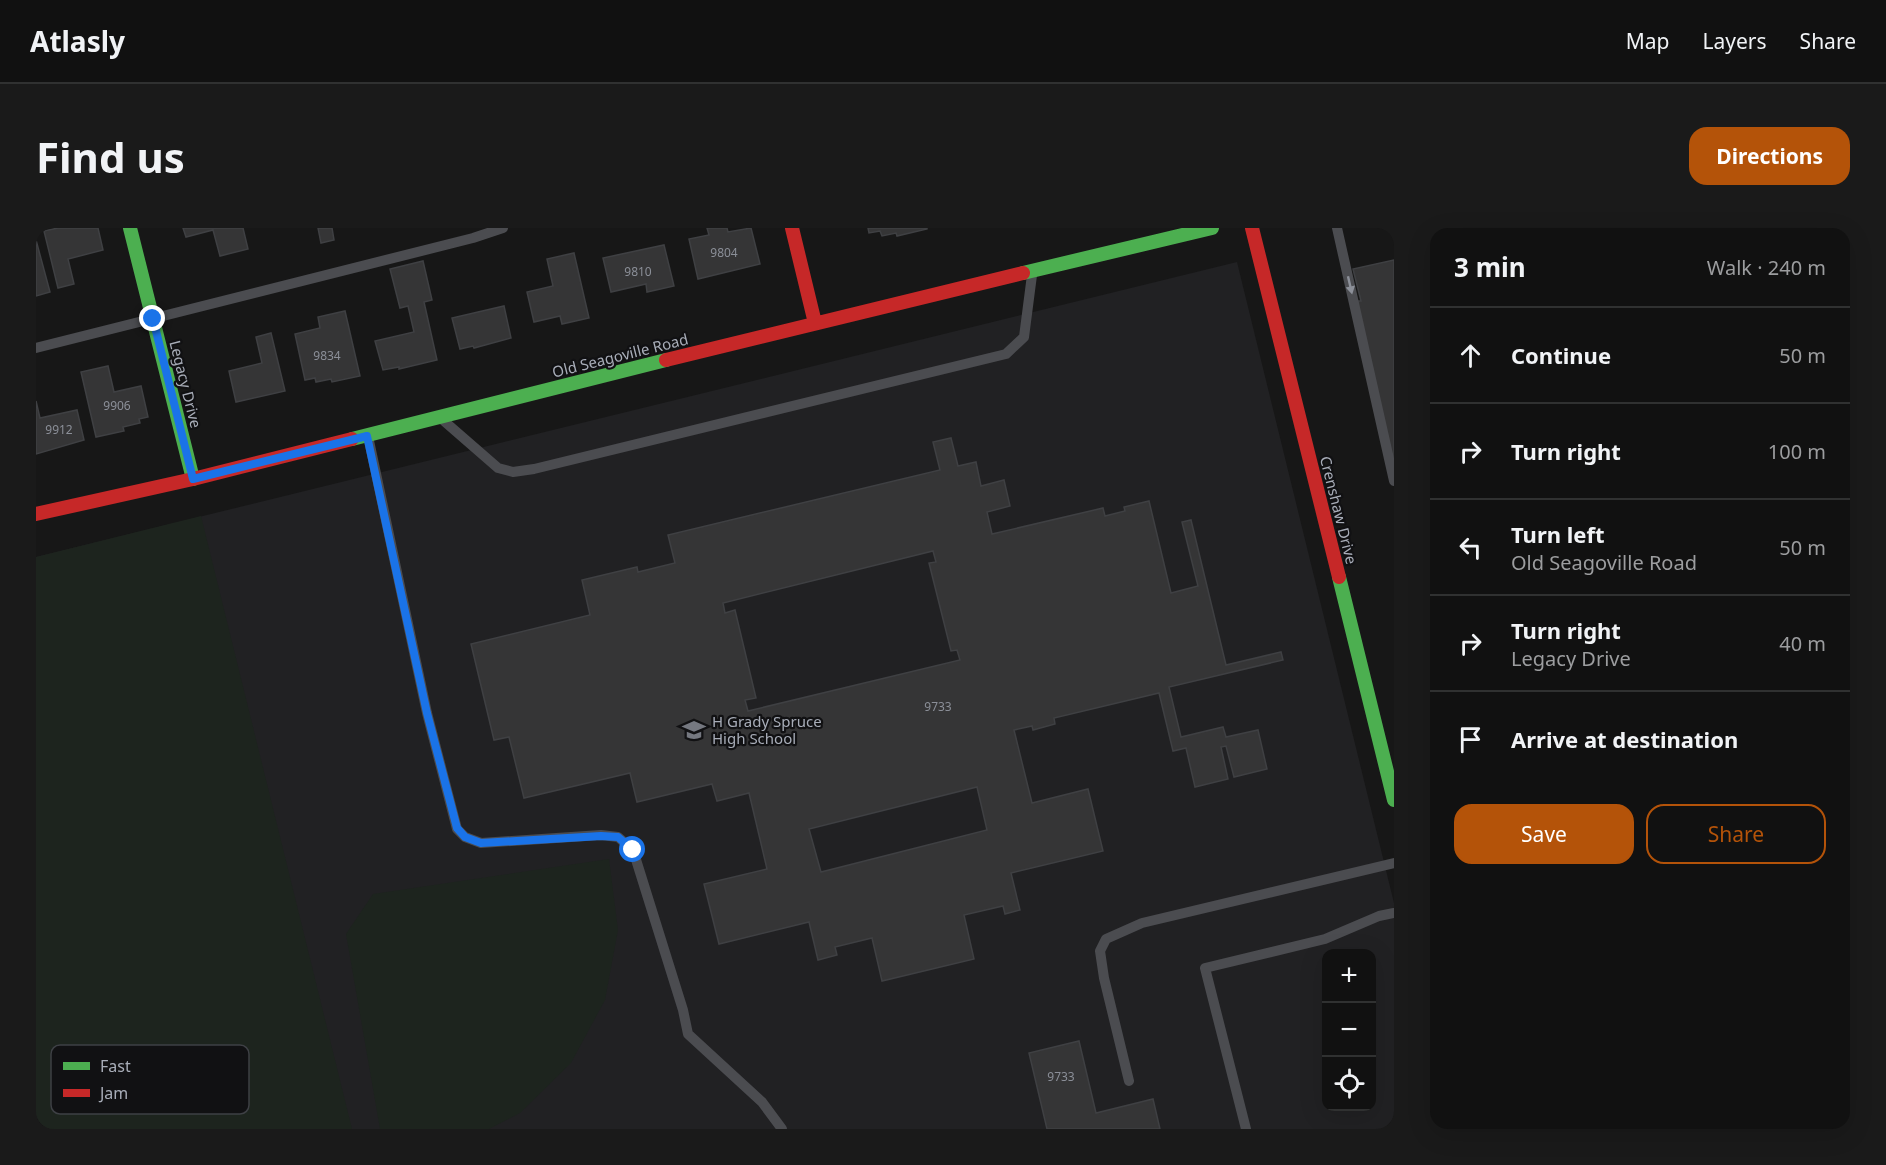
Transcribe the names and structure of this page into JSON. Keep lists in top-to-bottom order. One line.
{"streets":{"street":["Old Seagoville Road","Legacy Drive","Crenshaw Drive"]},"crossings":[["Old Seagoville Road","Legacy Drive"]],"places":{"school or university":["H Grady Spruce High School"]},"house_numbers":["9804","9810","9834","9906","9912","9733","9733"],"legend":["Fast","Jam"],"page":{"header":"Atlasly","nav":["Map","Layers","Share"],"buttons":["Directions",["Save","Share"]],"title":"Find us","heading":["3 min","Walk · 240 m"],"list":[["Continue","50 m"],["Turn right","100 m"],["Turn left","Old Seagoville Road","50 m"],["Turn right","Legacy Drive","40 m"],"Arrive at destination"],"map_buttons":["+","−"]}}
